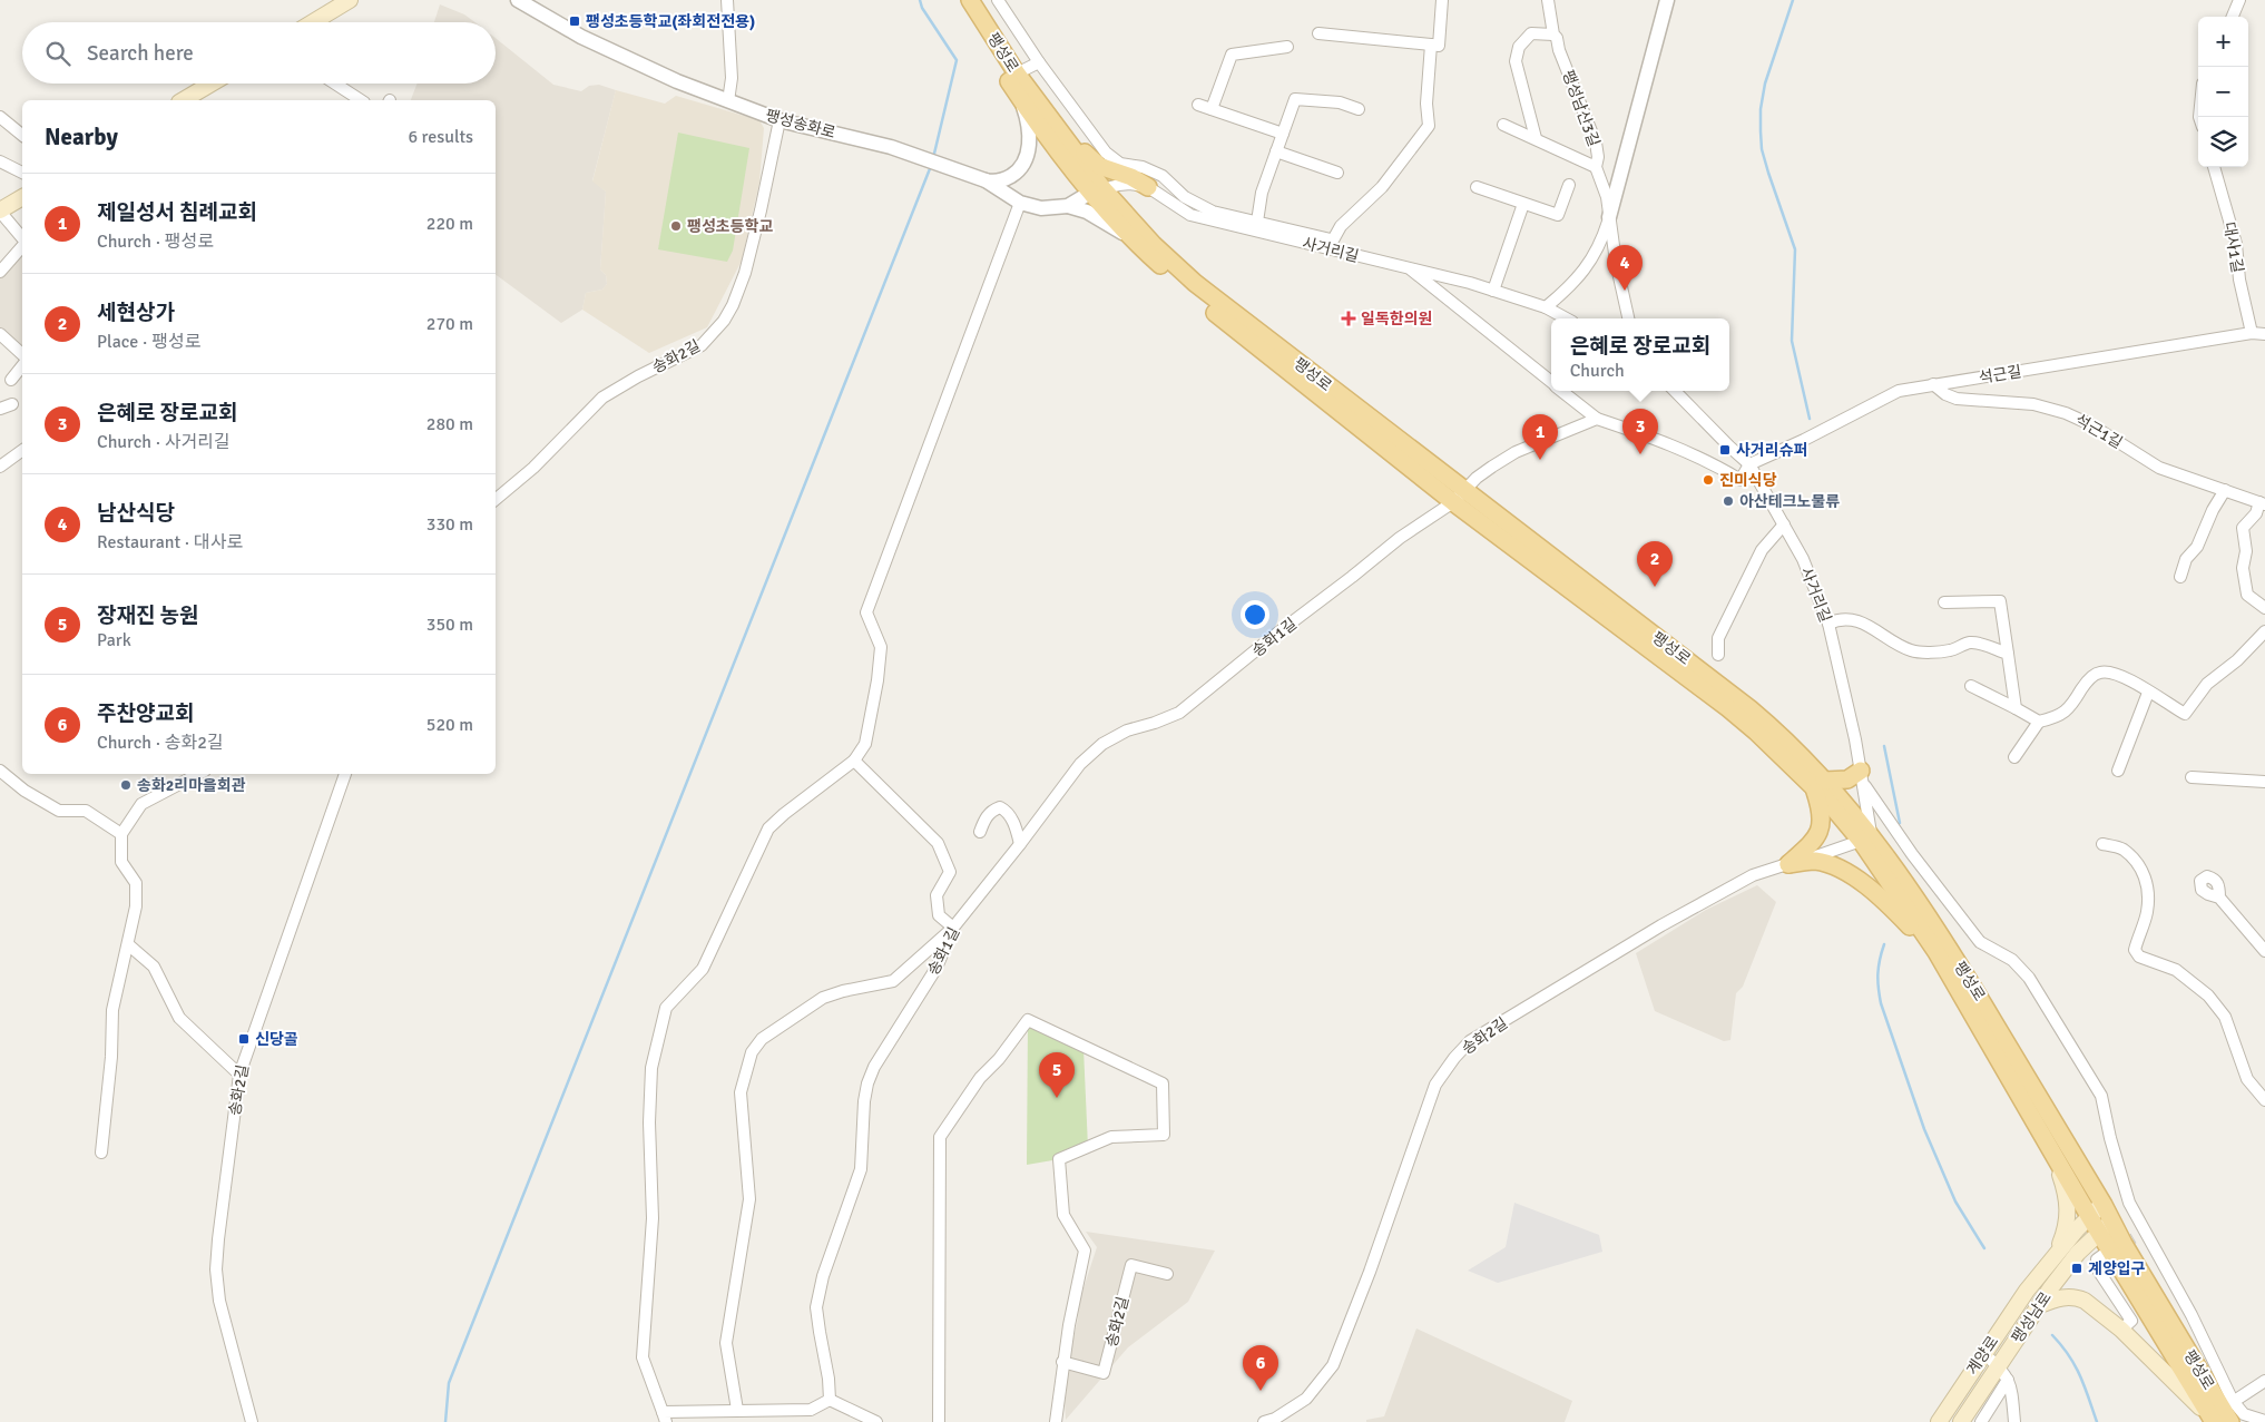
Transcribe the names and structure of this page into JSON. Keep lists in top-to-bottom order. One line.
{"streets":{"main road":["팽성로","팽성남로","계양로"],"street":["팽성남산3길","팽성송화로","대사1길","사거리길","송화2길","석근길","석근1길","송화1길"]},"crossings":[["팽성로","팽성송화로"],["팽성로","사거리길"],["팽성로","송화2길"],["팽성로","송화1길"],["팽성로","팽성남로"],["팽성송화로","사거리길"],["팽성송화로","송화2길"],["대사1길","석근길"],["사거리길","송화2길"],["사거리길","석근길"],["석근길","석근1길"],["석근길","송화1길"]],"places":{"transit":["팽성초등학교(좌회전전용)","사거리슈퍼","신당골","계양입구"],"other":["팽성초등학교","진미식당","아산테크노물류","송화2리마을회관"],"health":["일독한의원"]},"page":{"map_buttons":["+","−"],"search":"Search here","heading":["Nearby","6 results"],"list":[{"mark":"1","name":"제일성서 침례교회","note":"Church · 팽성로","value":"220 m"},{"mark":"2","name":"세현상가","note":"Place · 팽성로","value":"270 m"},{"mark":"3","name":"은혜로 장로교회","note":"Church · 사거리길","value":"280 m"},{"mark":"4","name":"남산식당","note":"Restaurant · 대사로","value":"330 m"},{"mark":"5","name":"장재진 농원","note":"Park","value":"350 m"},{"mark":"6","name":"주찬양교회","note":"Church · 송화2길","value":"520 m"}],"pins":["4","3","1","2","5","6"],"popup":["은혜로 장로교회","Church"]}}
